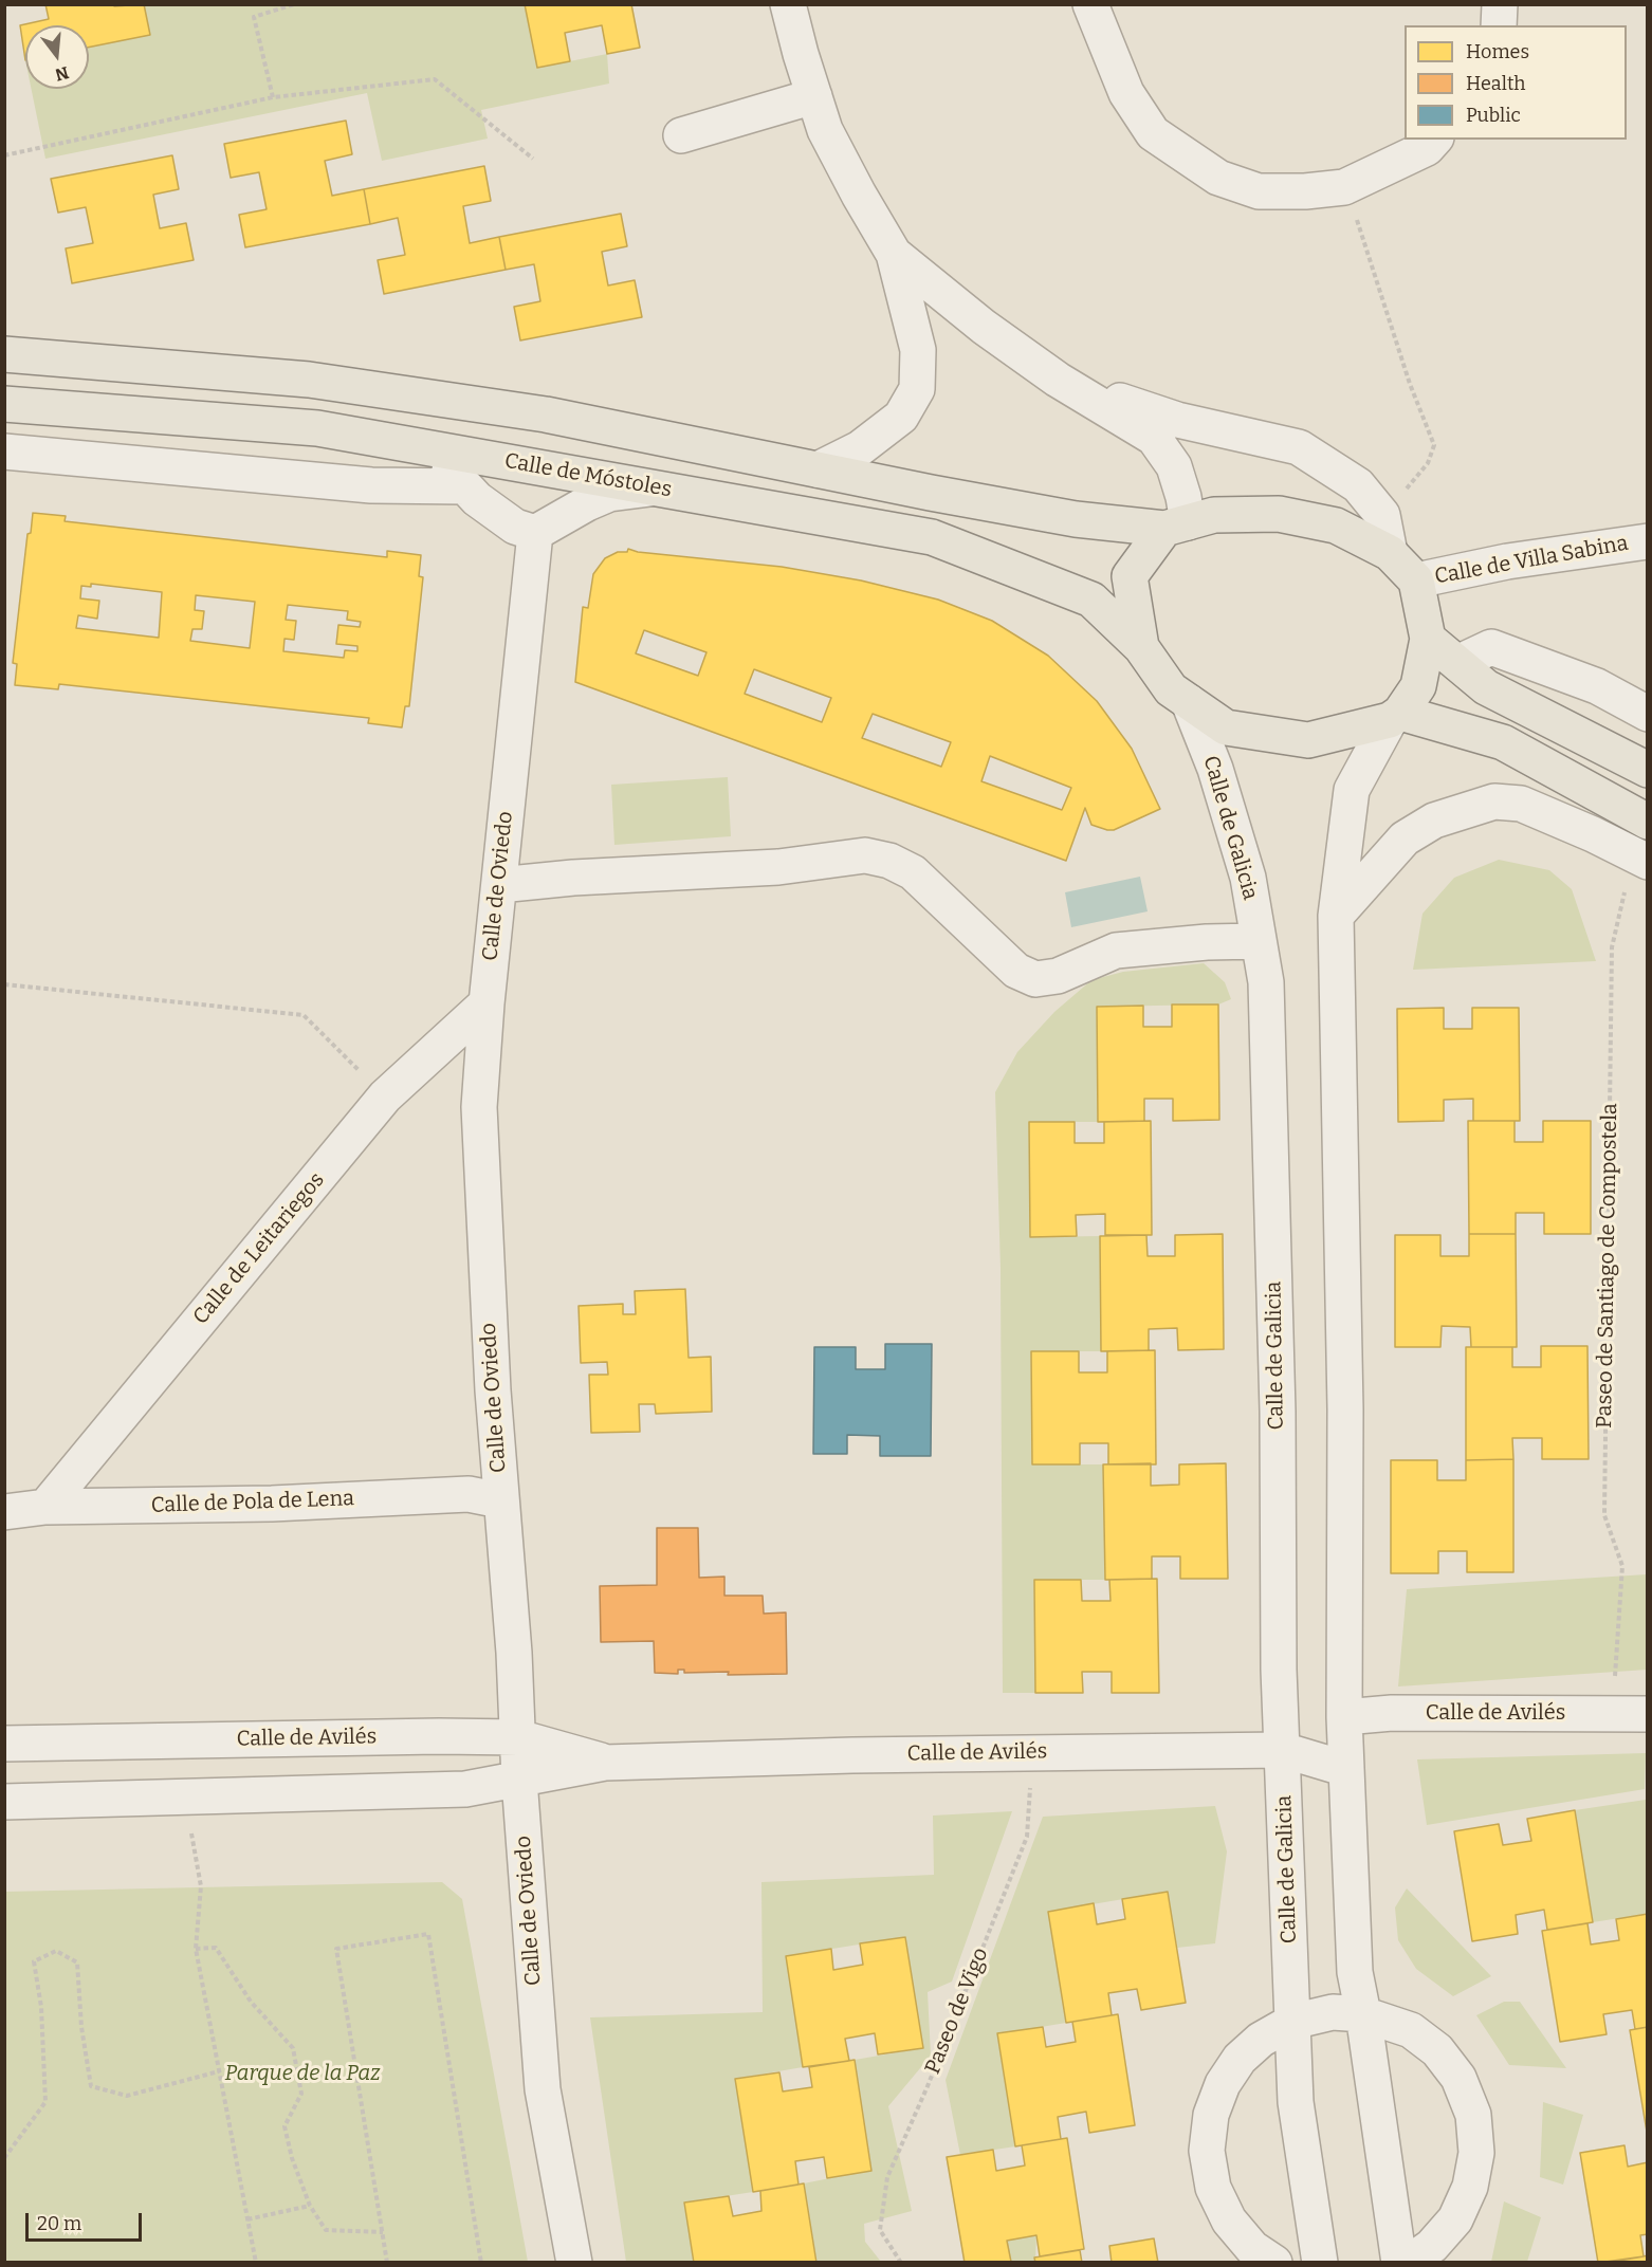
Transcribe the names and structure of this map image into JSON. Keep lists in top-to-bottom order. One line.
{"streets":{"main road":["Calle de Móstoles"],"street":["Calle de Villa Sabina","Calle de Galicia","Calle de Oviedo","Calle de Leitariegos","Calle de Pola de Lena","Calle de Avilés"],"path":["Paseo de Santiago de Compostela","Paseo de Vigo"]},"crossings":[["Calle de Galicia","Calle de Avilés"],["Calle de Oviedo","Calle de Leitariegos"],["Calle de Oviedo","Calle de Pola de Lena"],["Calle de Oviedo","Calle de Avilés"],["Calle de Leitariegos","Calle de Pola de Lena"],["Paseo de Santiago de Compostela","Calle de Avilés"],["Calle de Avilés","Paseo de Vigo"]],"parks":["Parque de la Paz"],"legend":["Homes","Health","Public"],"scale_bar":"20 m","north":"bottom"}
